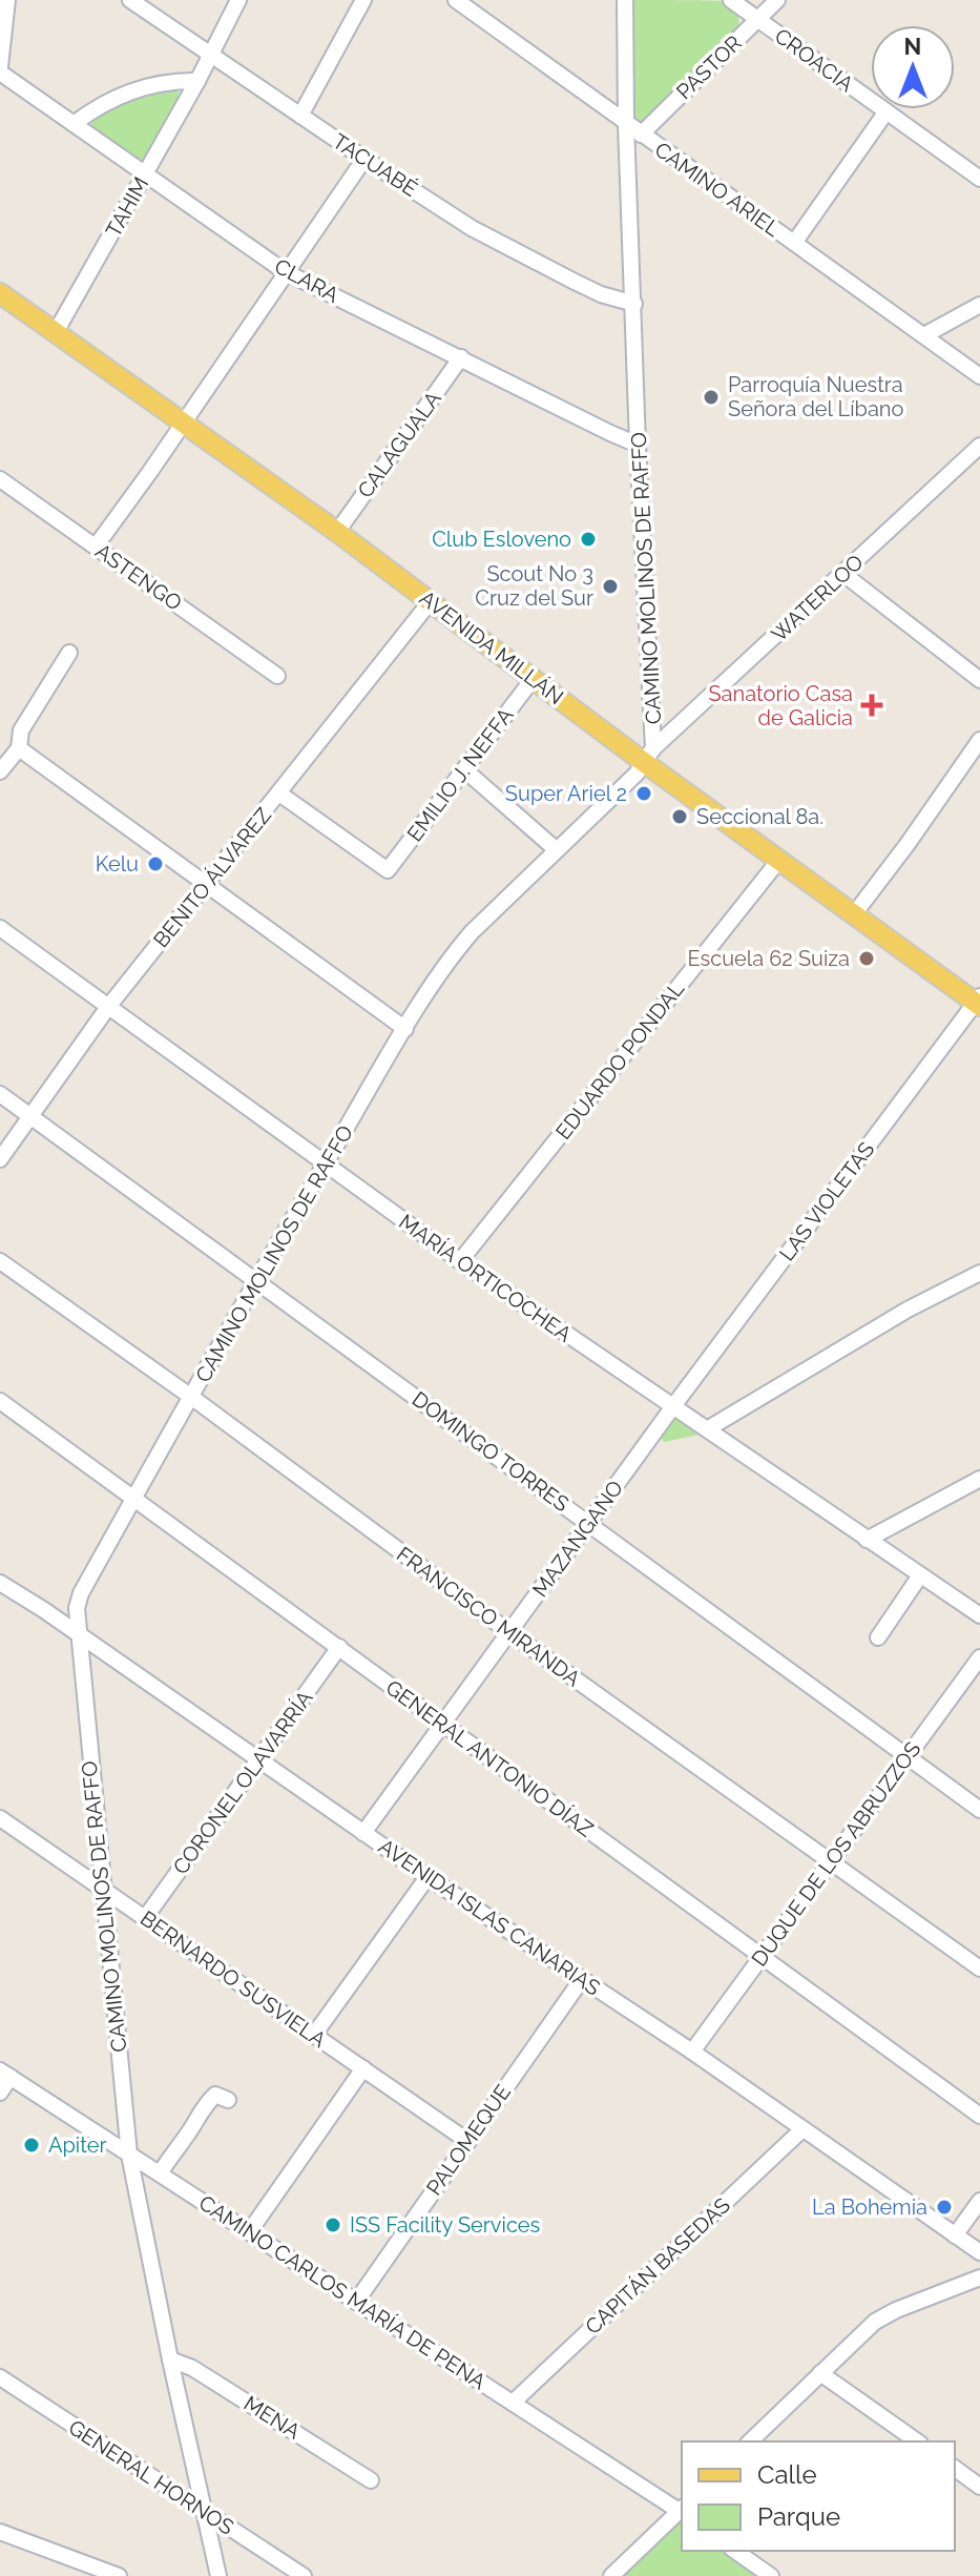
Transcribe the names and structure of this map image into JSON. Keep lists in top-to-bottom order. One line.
{"streets":{"main road":["AVENIDA MILLÁN"],"street":["CROACIA","PASTOR","TACUABÉ","CAMINO ARIEL","TAHIM","CLARA","CALAGUALA","ASTENGO","CAMINO MOLINOS DE RAFFO","WATERLOO","EMILIO J. NEFFA","BENITO ÁLVAREZ","EDUARDO PONDAL","LAS VIOLETAS","MARÍA ORTICOCHEA","DOMINGO TORRES","MAZANGANO","FRANCISCO MIRANDA","GENERAL ANTONIO DÍAZ","CORONEL OLAVARRÍA","DUQUE DE LOS ABRUZZOS","AVENIDA ISLAS CANARIAS","BERNARDO SUSVIELA","PALOMEQUE","CAPITÁN BASEDAS","CAMINO CARLOS MARÍA DE PENA","MENA","GENERAL HORNOS"]},"crossings":[["CROACIA","PASTOR"],["PASTOR","CAMINO ARIEL"],["TACUABÉ","TAHIM"],["TACUABÉ","CAMINO MOLINOS DE RAFFO"],["CAMINO ARIEL","CAMINO MOLINOS DE RAFFO"],["TAHIM","CLARA"],["TAHIM","AVENIDA MILLÁN"],["CLARA","CALAGUALA"],["CLARA","CAMINO MOLINOS DE RAFFO"],["CALAGUALA","AVENIDA MILLÁN"],["CAMINO MOLINOS DE RAFFO","WATERLOO"],["CAMINO MOLINOS DE RAFFO","AVENIDA MILLÁN"],["CAMINO MOLINOS DE RAFFO","MARÍA ORTICOCHEA"],["CAMINO MOLINOS DE RAFFO","DOMINGO TORRES"],["CAMINO MOLINOS DE RAFFO","FRANCISCO MIRANDA"],["CAMINO MOLINOS DE RAFFO","GENERAL ANTONIO DÍAZ"],["CAMINO MOLINOS DE RAFFO","AVENIDA ISLAS CANARIAS"],["CAMINO MOLINOS DE RAFFO","BERNARDO SUSVIELA"],["CAMINO MOLINOS DE RAFFO","CAMINO CARLOS MARÍA DE PENA"],["CAMINO MOLINOS DE RAFFO","MENA"],["CAMINO MOLINOS DE RAFFO","GENERAL HORNOS"],["WATERLOO","AVENIDA MILLÁN"],["AVENIDA MILLÁN","EMILIO J. NEFFA"],["AVENIDA MILLÁN","BENITO ÁLVAREZ"],["AVENIDA MILLÁN","EDUARDO PONDAL"],["AVENIDA MILLÁN","LAS VIOLETAS"],["EMILIO J. NEFFA","BENITO ÁLVAREZ"],["BENITO ÁLVAREZ","MARÍA ORTICOCHEA"],["BENITO ÁLVAREZ","DOMINGO TORRES"],["EDUARDO PONDAL","MARÍA ORTICOCHEA"],["LAS VIOLETAS","MARÍA ORTICOCHEA"],["LAS VIOLETAS","MAZANGANO"],["MARÍA ORTICOCHEA","MAZANGANO"],["DOMINGO TORRES","MAZANGANO"],["DOMINGO TORRES","DUQUE DE LOS ABRUZZOS"],["MAZANGANO","FRANCISCO MIRANDA"],["MAZANGANO","GENERAL ANTONIO DÍAZ"],["MAZANGANO","AVENIDA ISLAS CANARIAS"],["FRANCISCO MIRANDA","DUQUE DE LOS ABRUZZOS"],["GENERAL ANTONIO DÍAZ","CORONEL OLAVARRÍA"],["GENERAL ANTONIO DÍAZ","DUQUE DE LOS ABRUZZOS"],["CORONEL OLAVARRÍA","AVENIDA ISLAS CANARIAS"],["CORONEL OLAVARRÍA","BERNARDO SUSVIELA"],["DUQUE DE LOS ABRUZZOS","AVENIDA ISLAS CANARIAS"],["AVENIDA ISLAS CANARIAS","PALOMEQUE"],["AVENIDA ISLAS CANARIAS","CAPITÁN BASEDAS"],["BERNARDO SUSVIELA","PALOMEQUE"],["PALOMEQUE","CAMINO CARLOS MARÍA DE PENA"],["CAPITÁN BASEDAS","CAMINO CARLOS MARÍA DE PENA"]],"places":{"other":["Parroquía Nuestra Señora del Líbano","Club Esloveno","Scout No 3 Cruz del Sur","Super Ariel 2","Seccional 8a.","Kelu","Escuela 62 Suiza","Apiter","La Bohemia","ISS Facility Services"],"health":["Sanatorio Casa de Galicia"]},"legend":["Calle","Parque"],"north":"top"}
